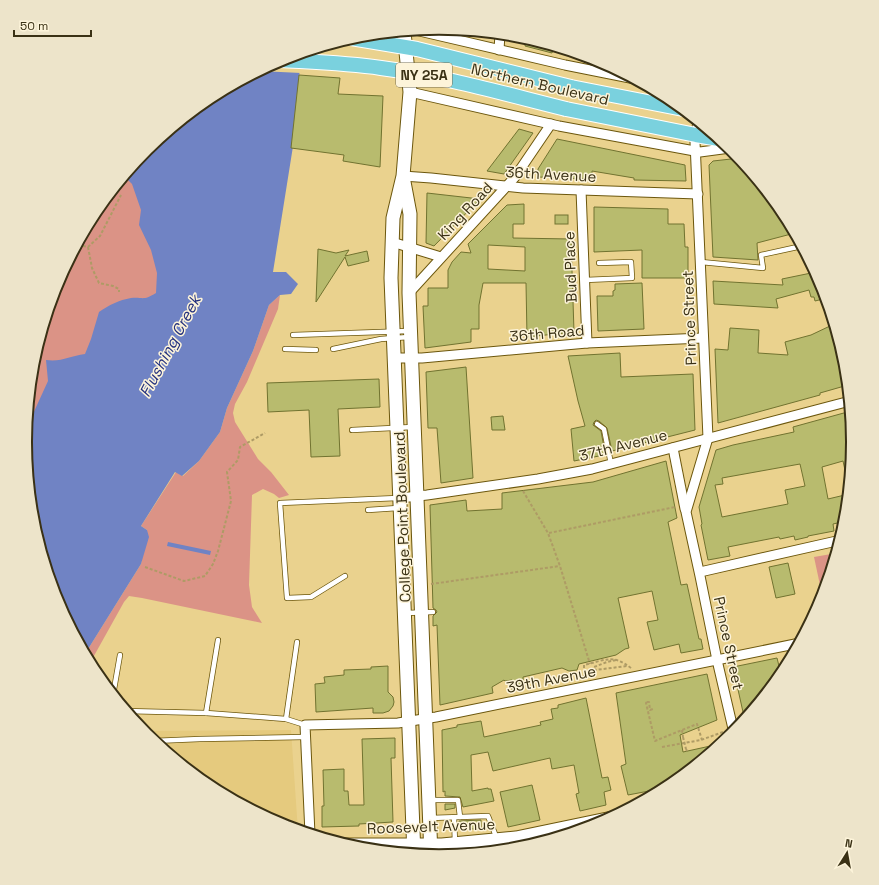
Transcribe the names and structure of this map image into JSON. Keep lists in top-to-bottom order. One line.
{"streets":{"main road":["NY 25A","Northern Boulevard","College Point Boulevard","Roosevelt Avenue"],"street":["36th Avenue","King Road","Bud Place","Prince Street","36th Road","37th Avenue","39th Avenue"]},"crossings":[["Northern Boulevard","Prince Street"],["36th Avenue","King Road"],["36th Avenue","Bud Place"],["36th Avenue","Prince Street"],["36th Avenue","College Point Boulevard"],["King Road","College Point Boulevard"],["Bud Place","36th Road"],["Prince Street","36th Road"],["Prince Street","37th Avenue"],["Prince Street","39th Avenue"],["36th Road","College Point Boulevard"],["37th Avenue","College Point Boulevard"],["College Point Boulevard","39th Avenue"]],"water":["Flushing Creek"],"scale_bar":"50 m","north":"top"}
